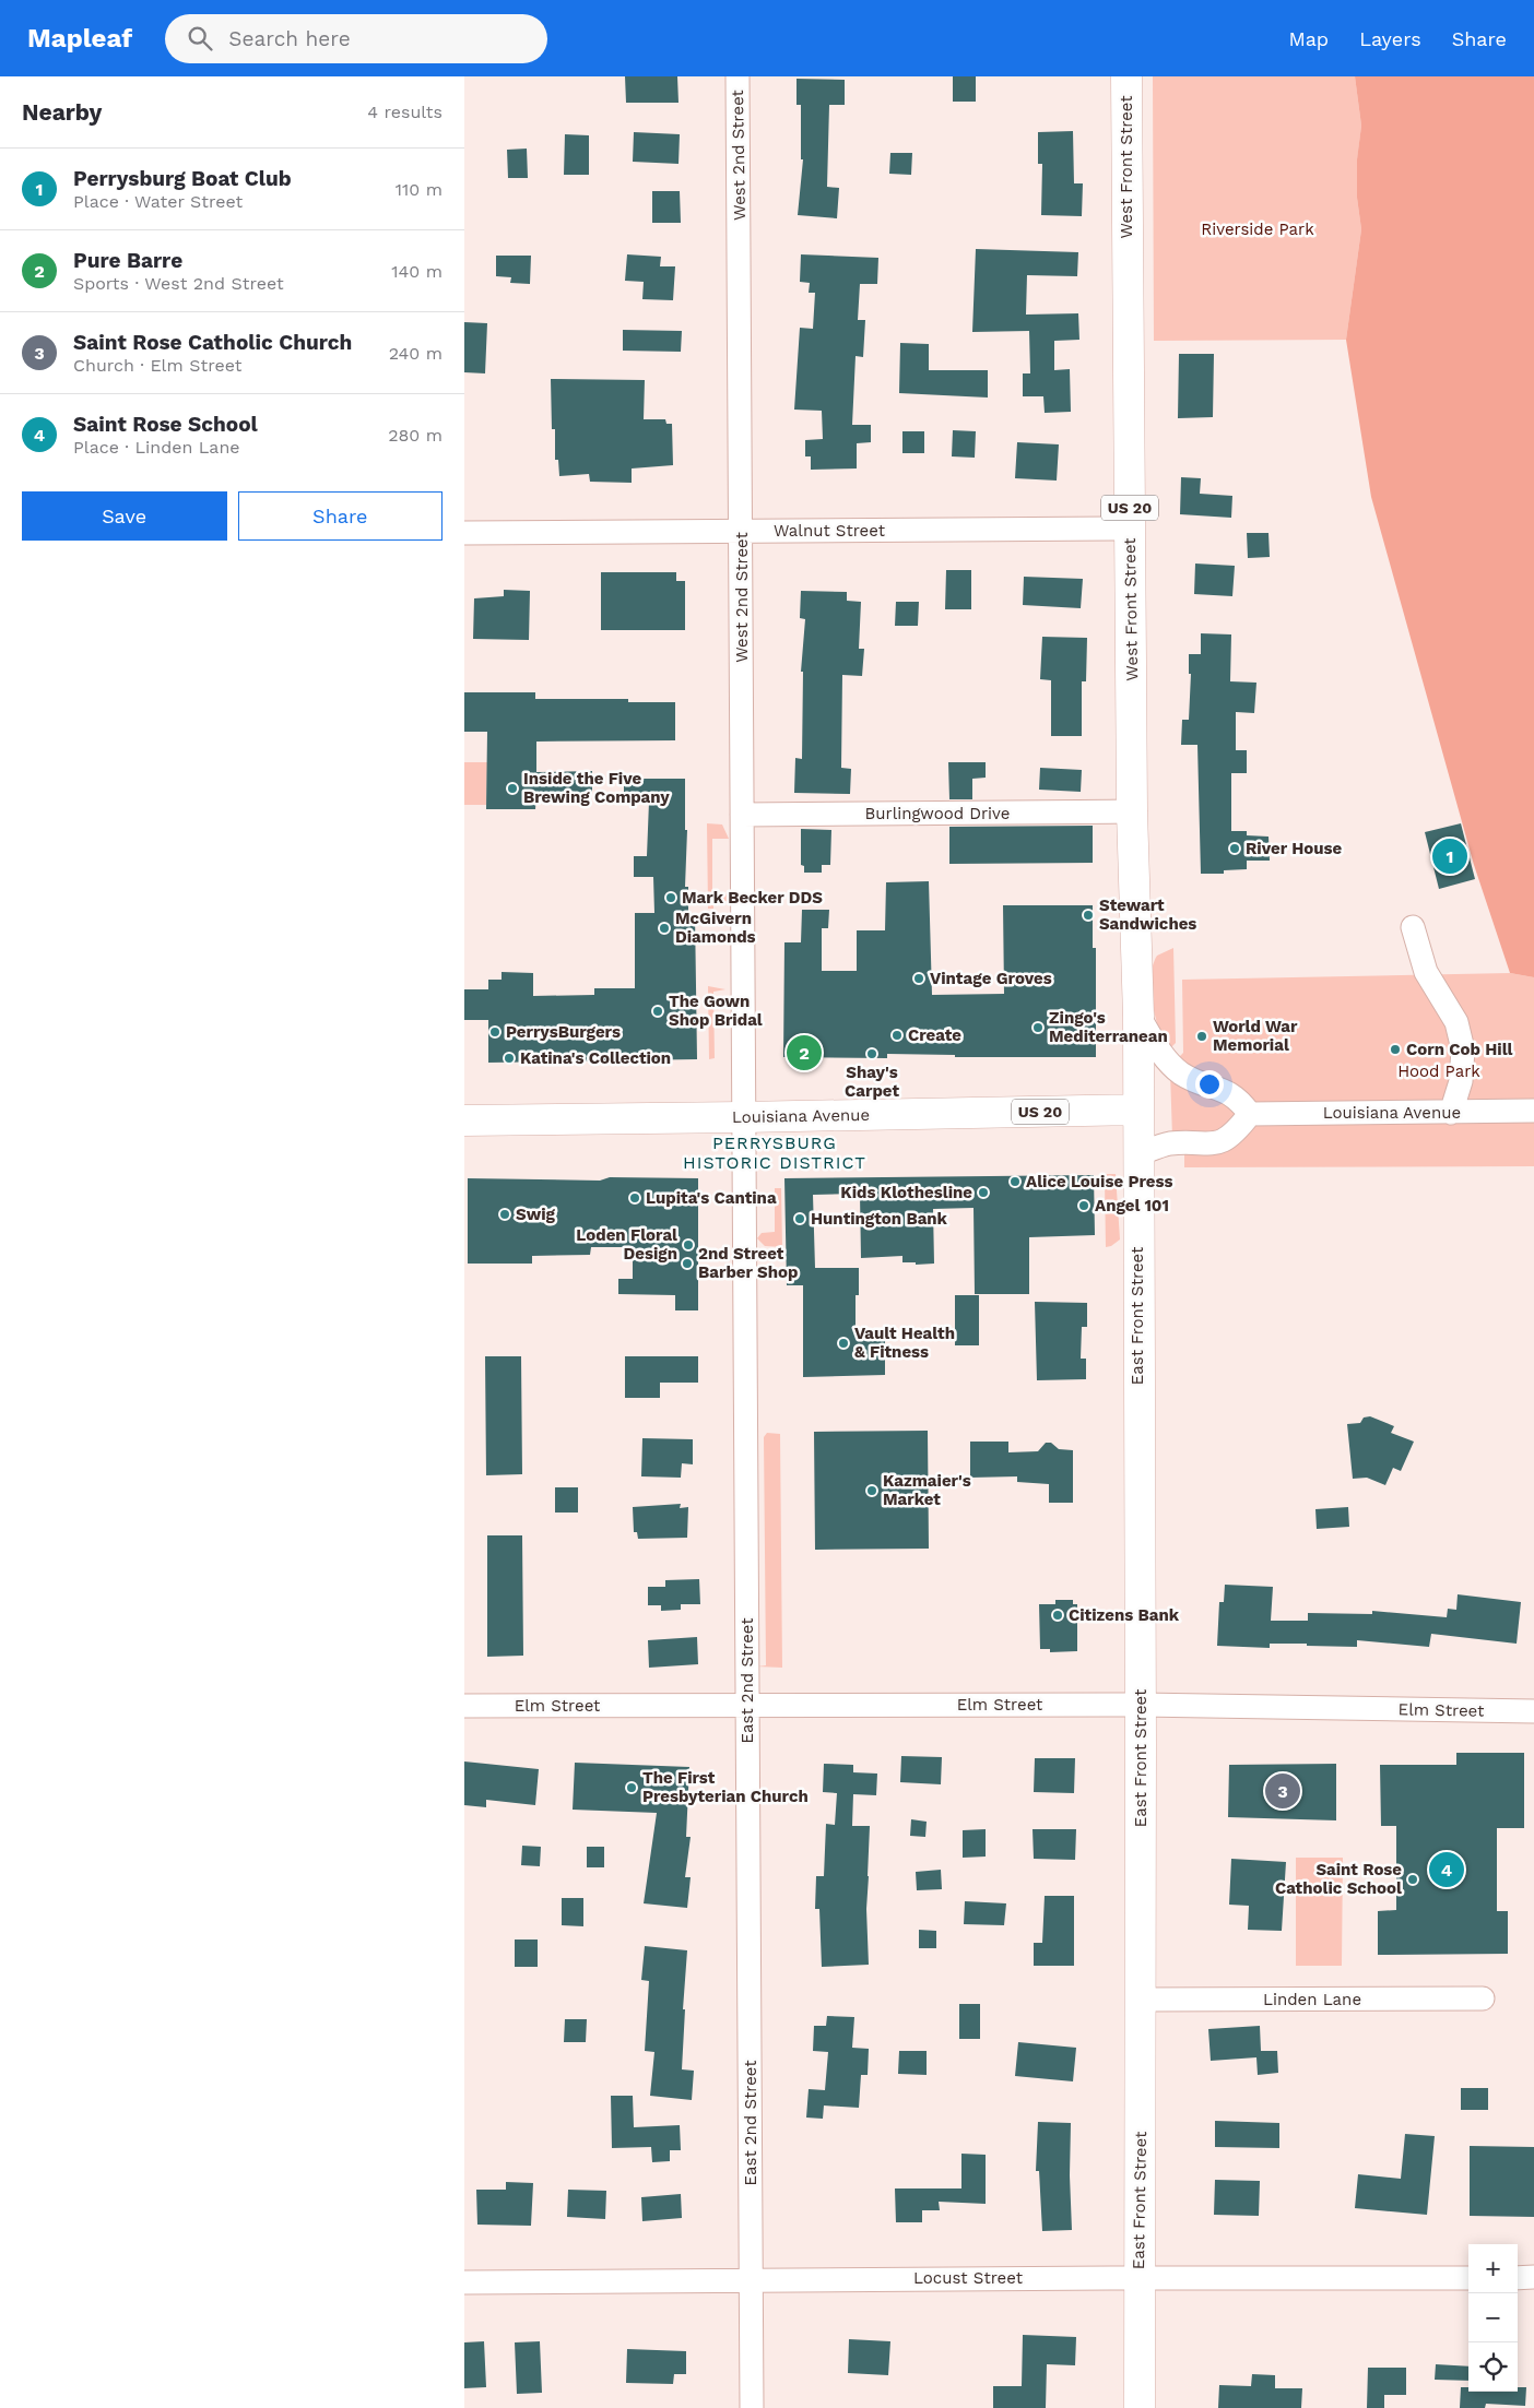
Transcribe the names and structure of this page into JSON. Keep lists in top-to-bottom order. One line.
{"streets":{"main road":["West Front Street","US 20","Louisiana Avenue","East Front Street"],"street":["West 2nd Street","Walnut Street","Burlingwood Drive","East 2nd Street","Elm Street","Linden Lane","Locust Street"]},"crossings":[["West 2nd Street","Walnut Street"],["West 2nd Street","Burlingwood Drive"],["West 2nd Street","Louisiana Avenue"],["West 2nd Street","East 2nd Street"],["West Front Street","Walnut Street"],["West Front Street","Burlingwood Drive"],["West Front Street","Louisiana Avenue"],["West Front Street","East Front Street"],["Louisiana Avenue","East Front Street"],["Louisiana Avenue","East 2nd Street"],["East Front Street","Elm Street"],["East Front Street","Linden Lane"],["East Front Street","Locust Street"],["East 2nd Street","Elm Street"],["East 2nd Street","Locust Street"]],"districts":["PERRYSBURG HISTORIC DISTRICT"],"parks":["Riverside Park","Hood Park"],"places":["Inside the Five Brewing Company","River House","Mark Becker DDS","Stewart Sandwiches","McGivern Diamonds","Vintage Groves","The Gown Shop Bridal","Zingo's Mediterranean","PerrysBurgers","Create","World War Memorial","Corn Cob Hill","Shay's Carpet","Katina's Collection","Alice Louise Press","Kids Klothesline","Lupita's Cantina","Angel 101","Swig","Huntington Bank","Loden Floral Design","2nd Street Barber Shop","Vault Health & Fitness","Kazmaier's Market","Citizens Bank","The First Presbyterian Church","Saint Rose Catholic School"],"page":{"header":"Mapleaf","search":"Search here","nav":["Map","Layers","Share"],"heading":["Nearby","4 results"],"list":[{"mark":"1","name":"Perrysburg Boat Club","note":"Place · Water Street","value":"110 m"},{"mark":"2","name":"Pure Barre","note":"Sports · West 2nd Street","value":"140 m"},{"mark":"3","name":"Saint Rose Catholic Church","note":"Church · Elm Street","value":"240 m"},{"mark":"4","name":"Saint Rose School","note":"Place · Linden Lane","value":"280 m"}],"buttons":["Save","Share"],"pins":["1","2","3","4"],"map_buttons":["+","−"]}}
